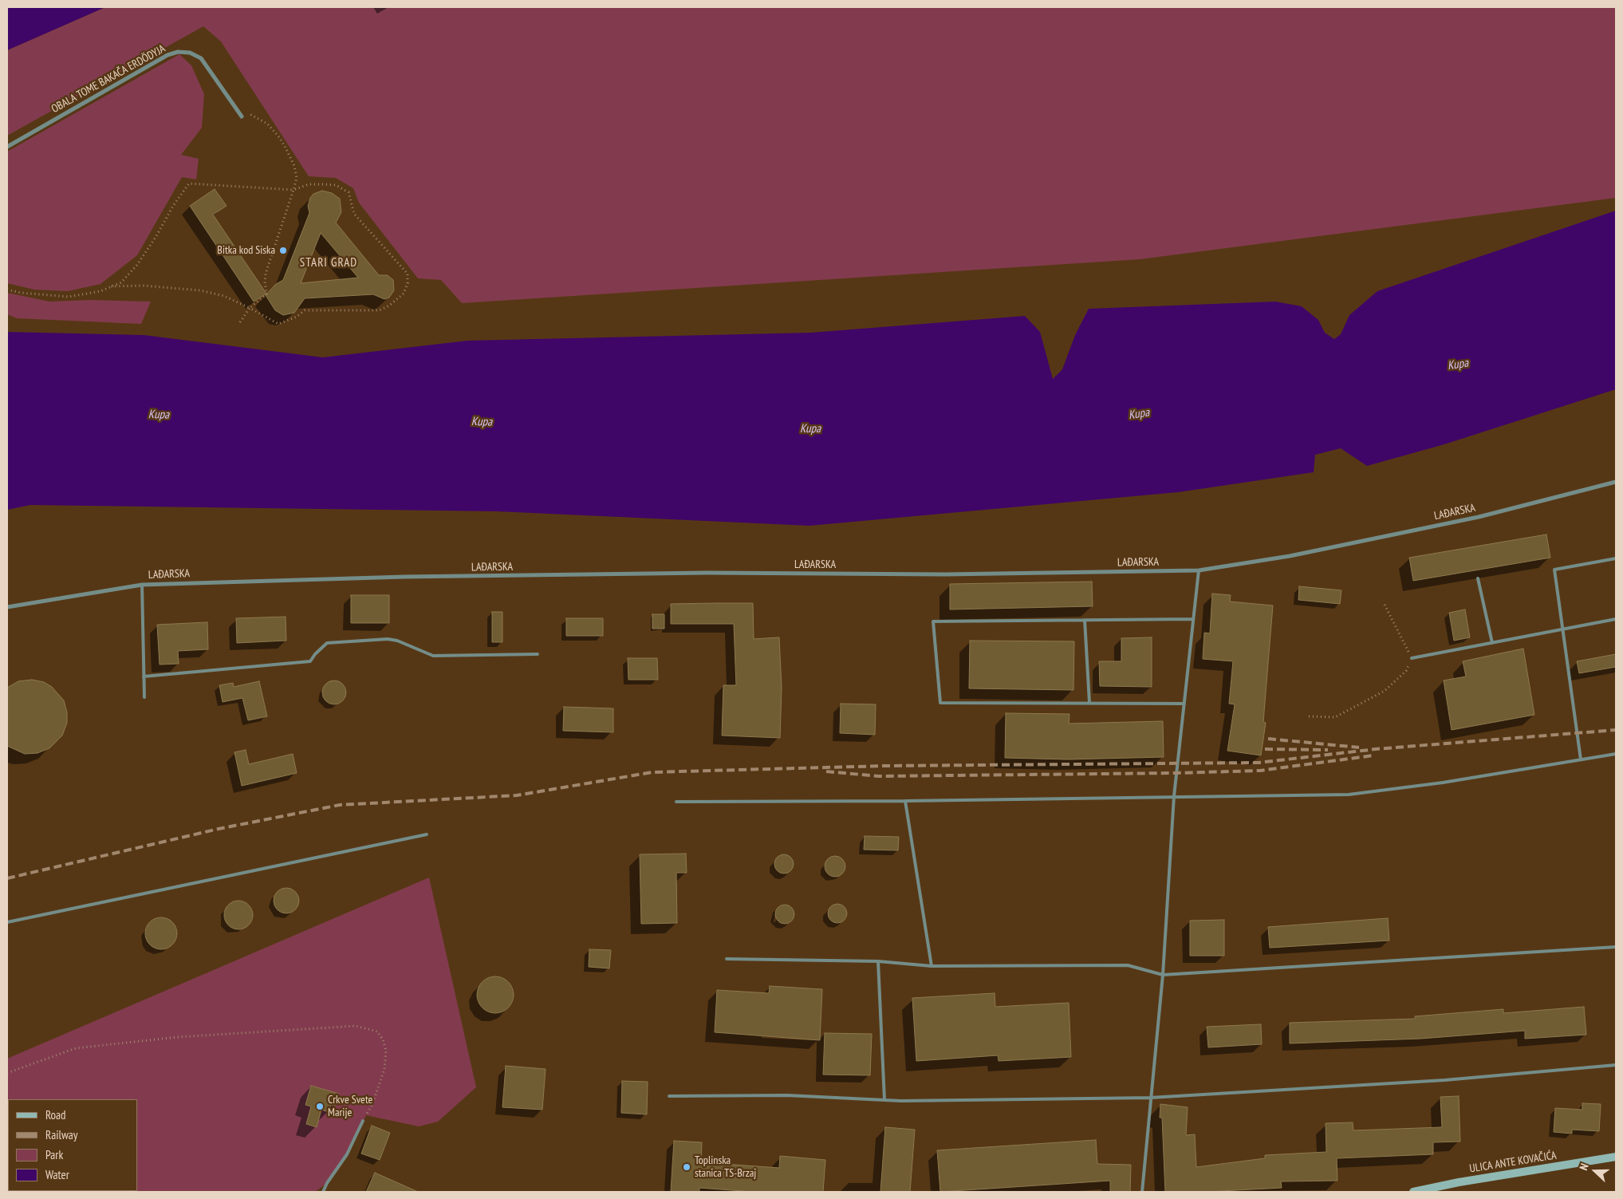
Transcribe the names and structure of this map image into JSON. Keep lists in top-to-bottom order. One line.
{"streets":{"main road":["ULICA ANTE KOVAČIĆA"],"street":["OBALA TOME BAKAČA ERDÖDYJA","LAĐARSKA"]},"districts":["STARI GRAD"],"water":["Kupa"],"places":["Bitka kod Siska","Crkve Svete Marije","Toplinska stanica TS-Brzaj"],"legend":["Road","Railway","Park","Water"],"north":"left"}
